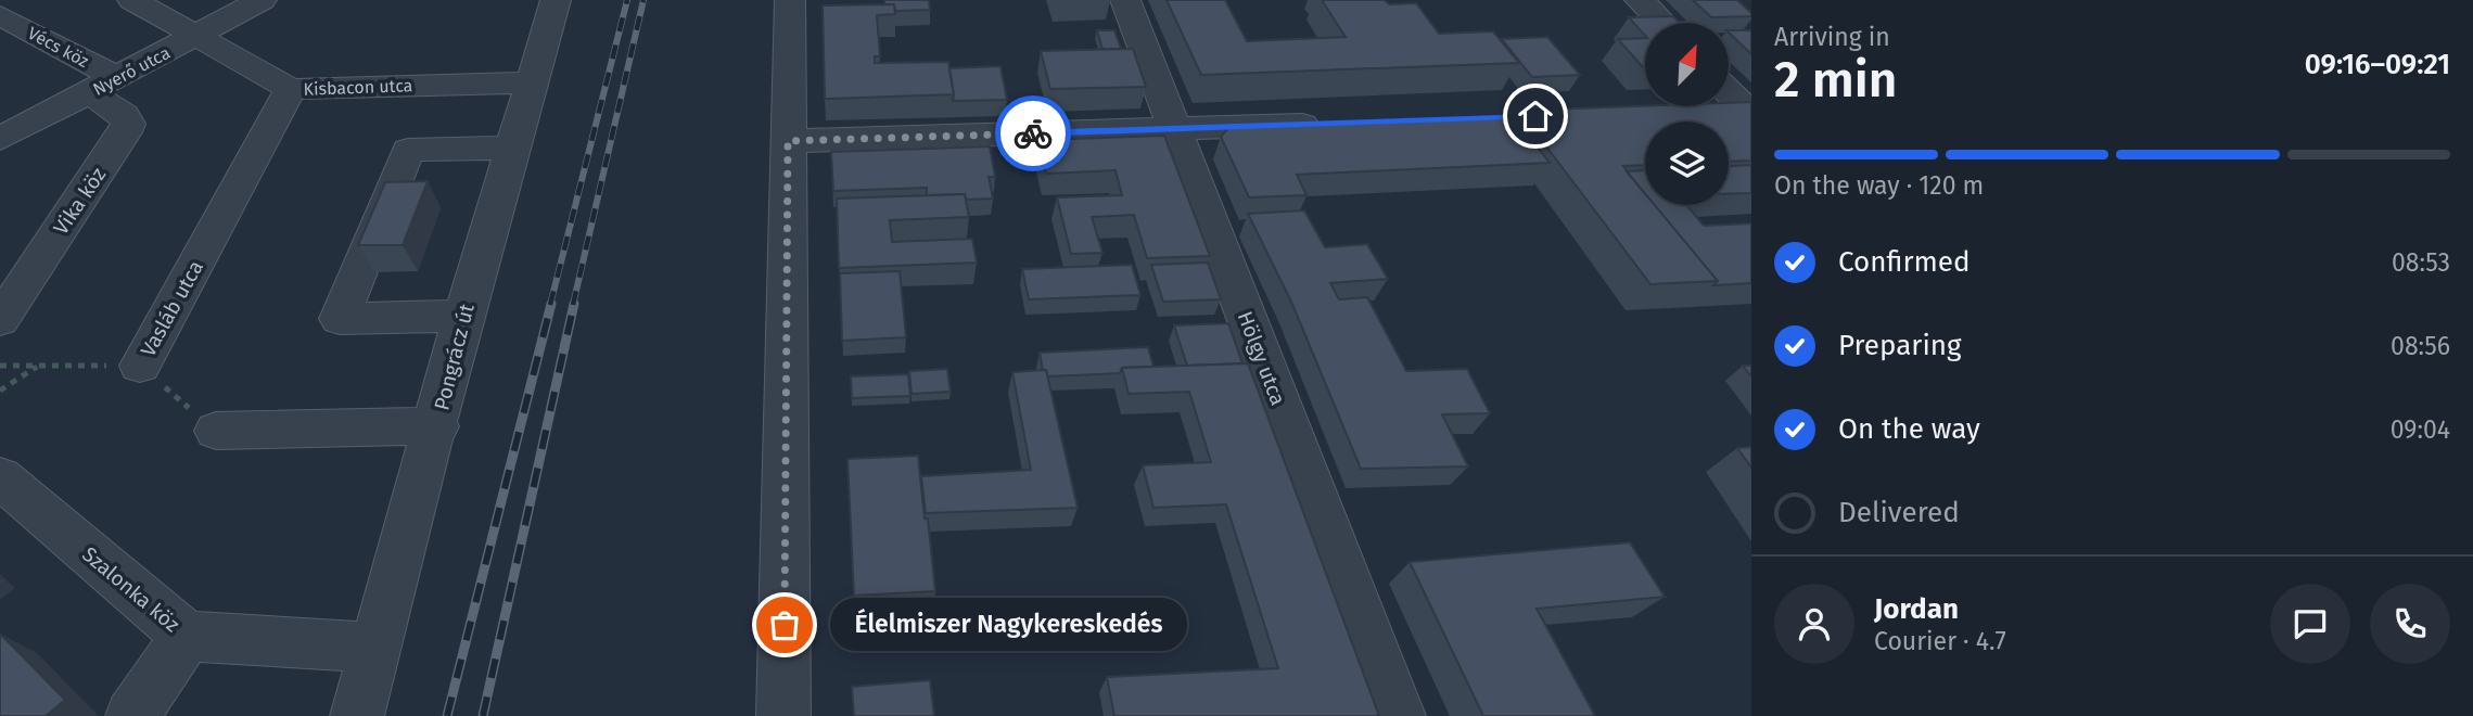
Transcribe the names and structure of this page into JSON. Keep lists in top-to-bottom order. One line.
{"streets":{"street":["Vécs köz","Nyerő utca","Kisbacon utca","Vika köz","Vasláb utca","Pongrácz út","Hölgy utca","Szalonka köz"]},"crossings":[["Vécs köz","Nyerő utca"],["Vécs köz","Vika köz"],["Nyerő utca","Kisbacon utca"],["Nyerő utca","Vika köz"],["Kisbacon utca","Vasláb utca"],["Kisbacon utca","Pongrácz út"],["Pongrácz út","Szalonka köz"]],"places":["Élelmiszer Nagykereskedés"],"north":"top right","page":{"heading":["2 min","Arriving in","09:16–09:21"],"panel":["Jordan","Courier · 4.7"],"bar":"On the way · 120 m","list":[["Confirmed","08:53"],["Preparing","08:56"],["On the way","09:04"],"Delivered"],"bubble":"Élelmiszer Nagykereskedés"}}
